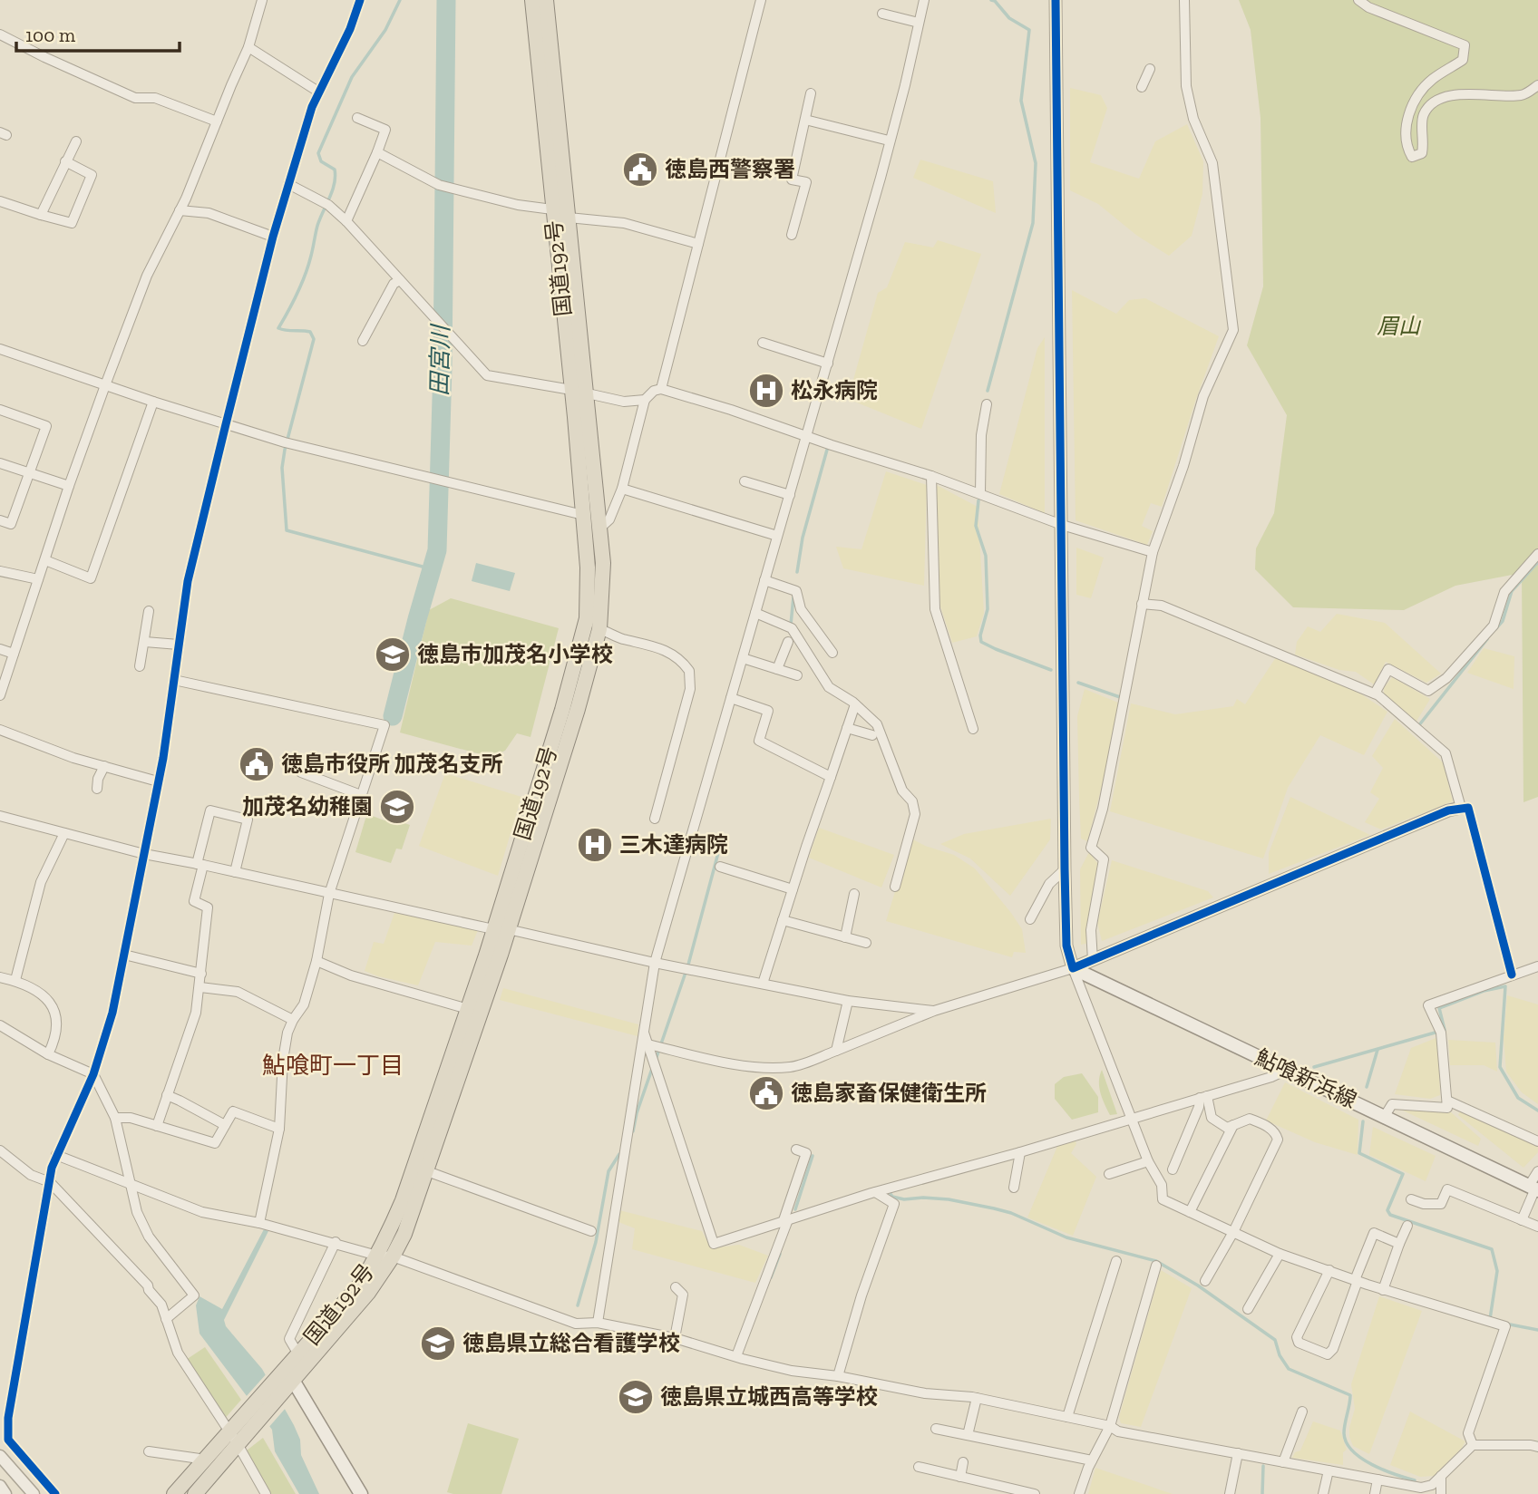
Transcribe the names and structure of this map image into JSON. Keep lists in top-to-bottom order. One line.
{"streets":{"highway":["国道192号"],"main road":["鮎喰新浜線"]},"districts":["鮎喰町一丁目"],"water":["田宮川"],"parks":["眉山"],"places":{"public building":["徳島西警察署","徳島市役所 加茂名支所","徳島家畜保健衛生所"],"hospital":["松永病院","三木達病院"],"school or university":["徳島市加茂名小学校","加茂名幼稚園","徳島県立総合看護学校","徳島県立城西高等学校"]},"scale_bar":"100 m"}
